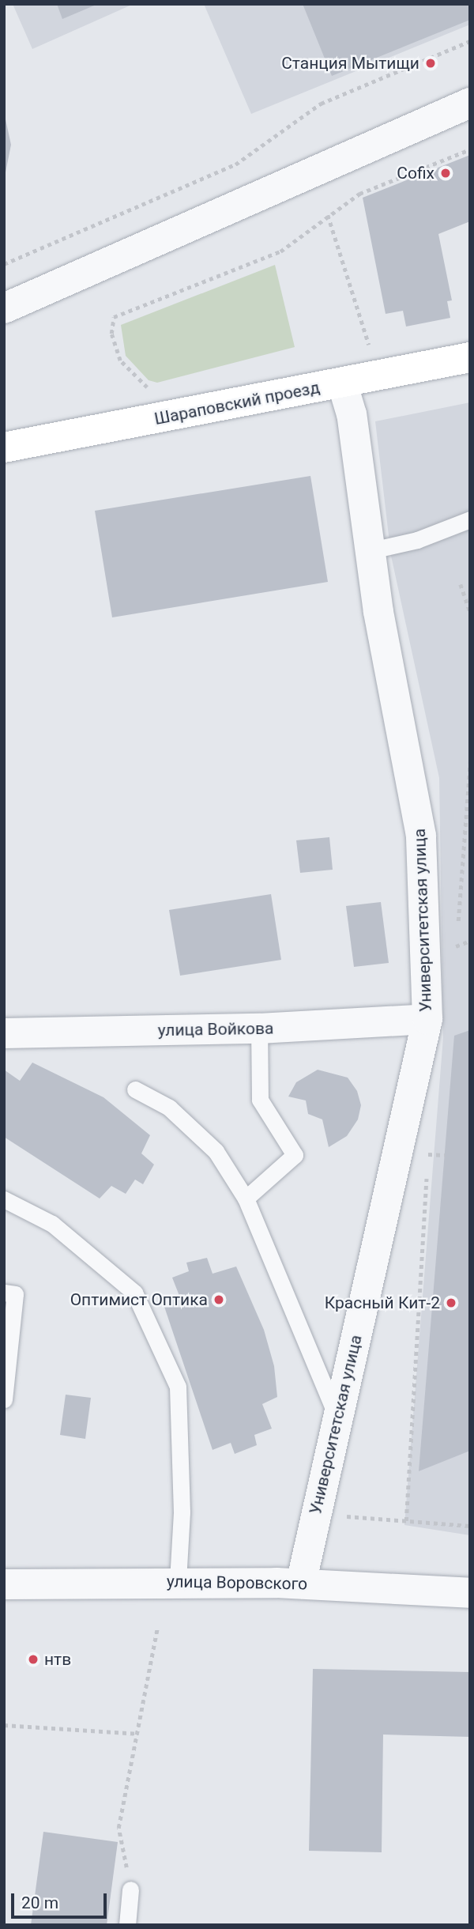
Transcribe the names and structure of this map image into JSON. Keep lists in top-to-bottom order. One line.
{"streets":{"main road":["Шараповский проезд"],"street":["Университетская улица","улица Войкова","улица Воровского"]},"crossings":[["Шараповский проезд","Университетская улица"],["Университетская улица","улица Войкова"],["Университетская улица","улица Воровского"]],"places":["Станция Мытищи","Cofix","Оптимист Оптика","Красный Кит-2","нтв"],"scale_bar":"20 m"}
